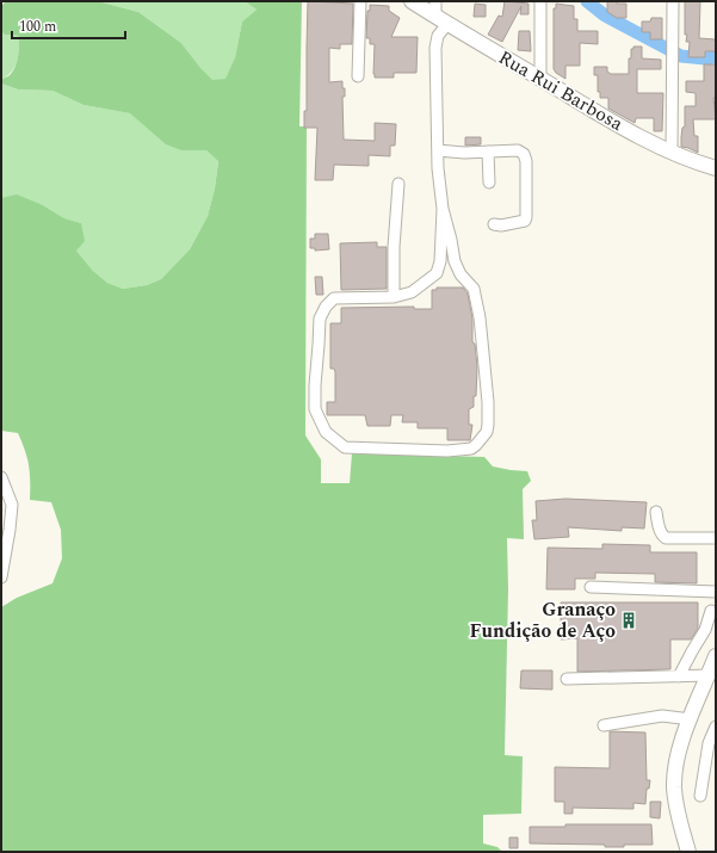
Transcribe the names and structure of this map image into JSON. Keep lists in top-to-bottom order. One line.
{"streets":{"main road":["Rua Rui Barbosa"]},"places":{"building":["Granaço Fundição de Aço"]},"scale_bar":"100 m"}
